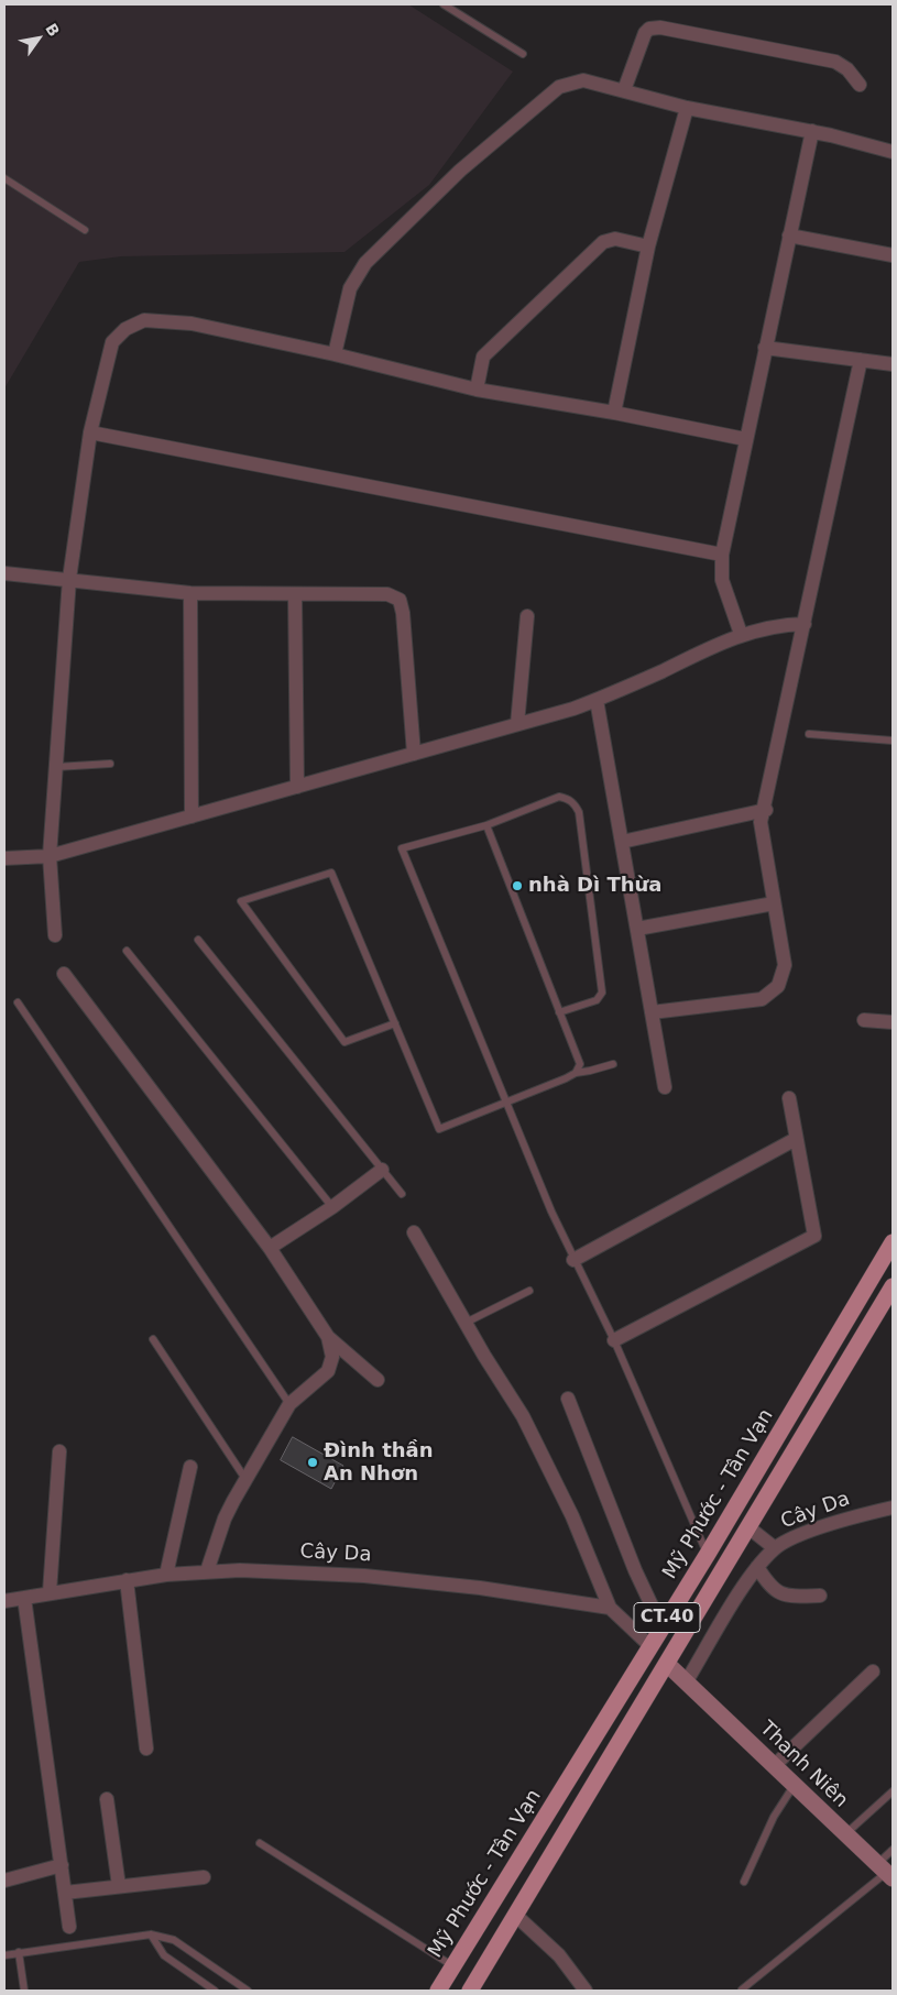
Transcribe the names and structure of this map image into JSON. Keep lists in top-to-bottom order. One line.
{"streets":{"main road":["Mỹ Phước - Tân Vạn","CT.40"],"street":["Cây Da","Thanh Niên"]},"crossings":[["Cây Da","Thanh Niên"]],"places":["nhà Dì Thừa","Đình thần An Nhơn"],"north":"top right"}
